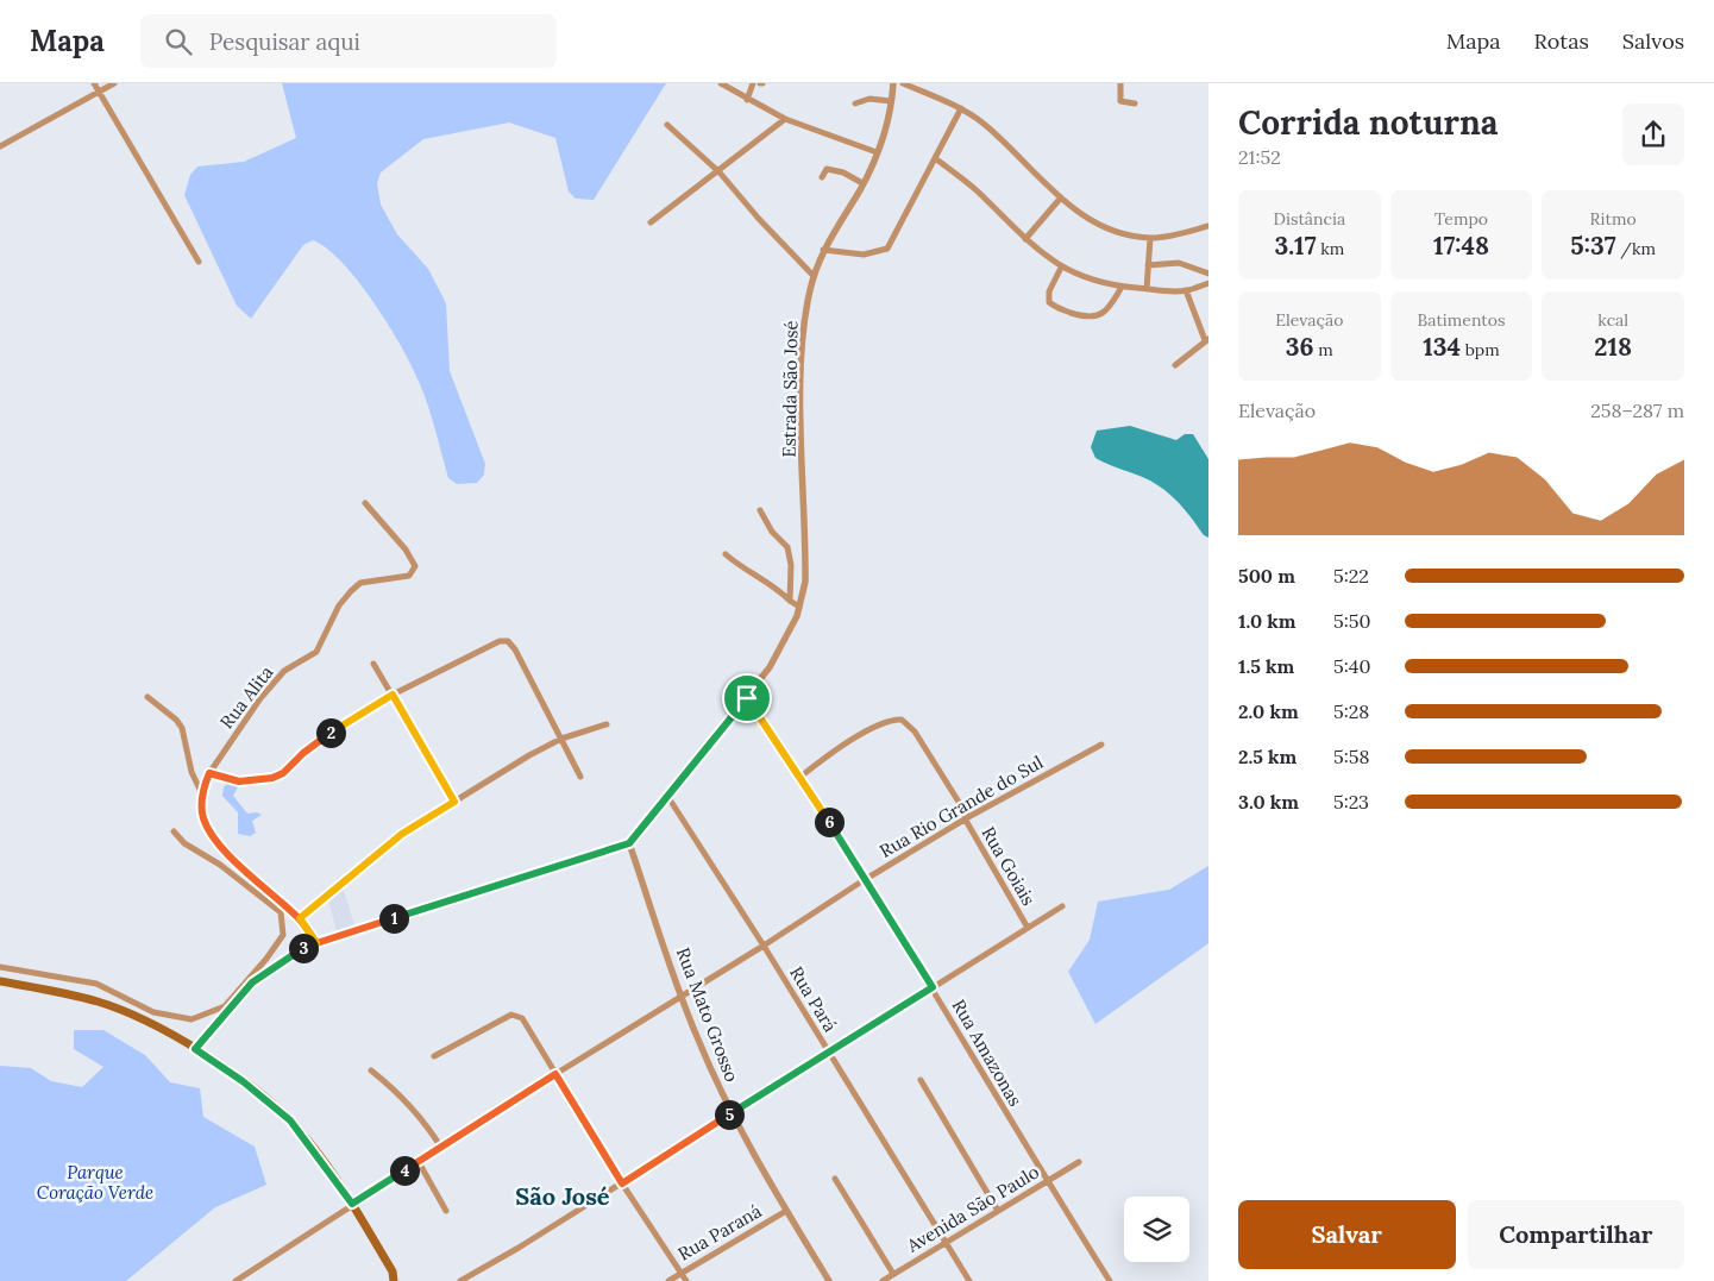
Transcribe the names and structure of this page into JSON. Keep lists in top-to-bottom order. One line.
{"streets":{"street":["Estrada São José","Rua Alita","Rua Rio Grande do Sul","Rua Goiais","Rua Pará","Rua Mato Grosso","Rua Amazonas","Avenida São Paulo","Rua Paraná"]},"crossings":[["Estrada São José","Rua Pará"],["Estrada São José","Rua Mato Grosso"],["Estrada São José","Rua Amazonas"],["Rua Rio Grande do Sul","Rua Goiais"],["Rua Rio Grande do Sul","Rua Pará"],["Rua Rio Grande do Sul","Rua Mato Grosso"],["Rua Rio Grande do Sul","Rua Amazonas"],["Rua Goiais","Rua Amazonas"],["Rua Pará","Avenida São Paulo"],["Rua Mato Grosso","Rua Paraná"],["Rua Amazonas","Avenida São Paulo"]],"districts":["São José"],"parks":["Parque Coração Verde"],"page":{"header":"Mapa","search":"Pesquisar aqui","nav":["Mapa","Rotas","Salvos"],"heading":["Corrida noturna","21:52"],"stats":[["Distância","3.17 km"],["Tempo","17:48"],["Ritmo","5:37 /km"],["Elevação","36 m"],["Batimentos","134 bpm"],["kcal","218"]],"chart":["Elevação","258–287 m"],"list":[{"name":"500 m","note":"5:22"},{"name":"1.0 km","note":"5:50"},{"name":"1.5 km","note":"5:40"},{"name":"2.0 km","note":"5:28"},{"name":"2.5 km","note":"5:58"},{"name":"3.0 km","note":"5:23"}],"pins":["2","6","1","3","5","4"],"buttons":["Salvar","Compartilhar"]}}
